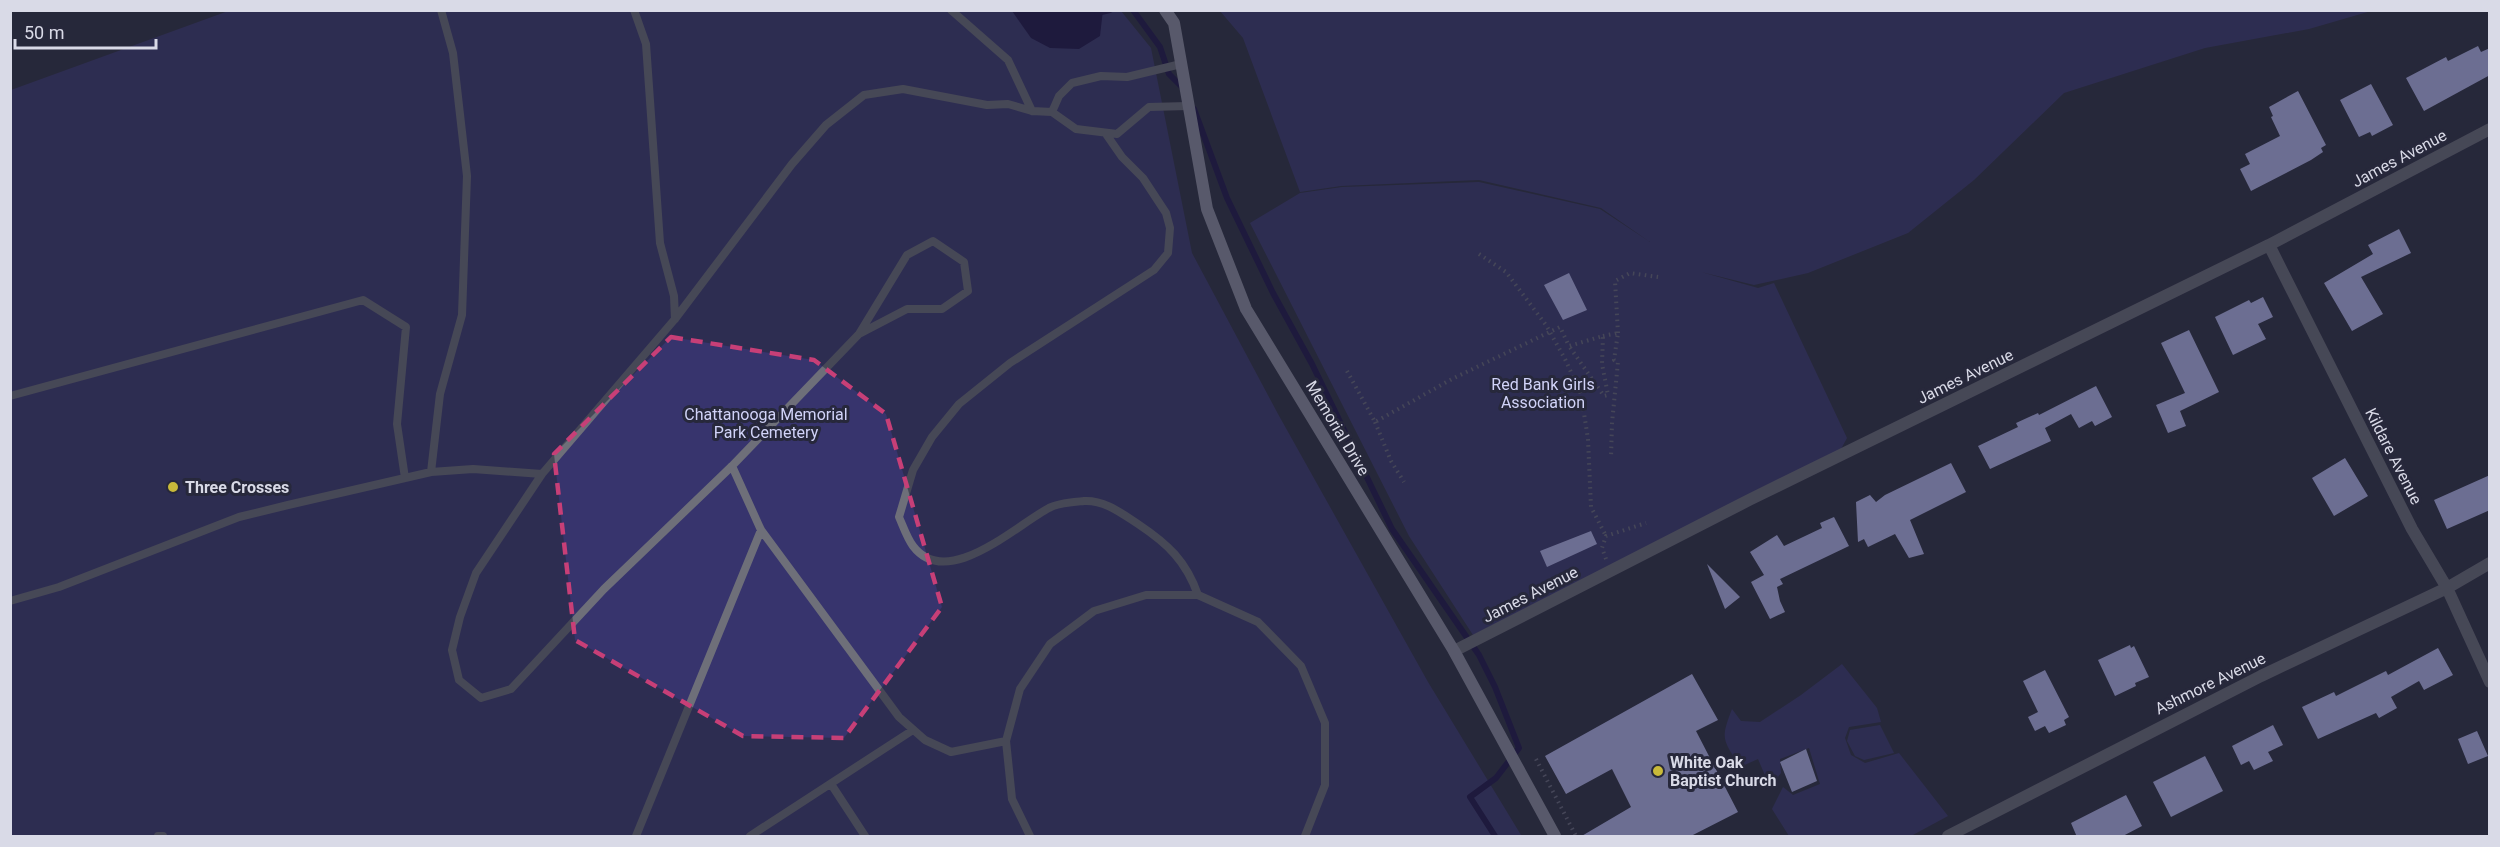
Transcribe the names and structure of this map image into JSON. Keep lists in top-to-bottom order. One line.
{"streets":{"street":["James Avenue","Memorial Drive","Kildare Avenue","Ashmore Avenue"]},"crossings":[["James Avenue","Memorial Drive"],["James Avenue","Kildare Avenue"],["Kildare Avenue","Ashmore Avenue"]],"parks":["Red Bank Girls Association","Chattanooga Memorial Park Cemetery"],"places":["Three Crosses","White Oak Baptist Church"],"scale_bar":"50 m"}
